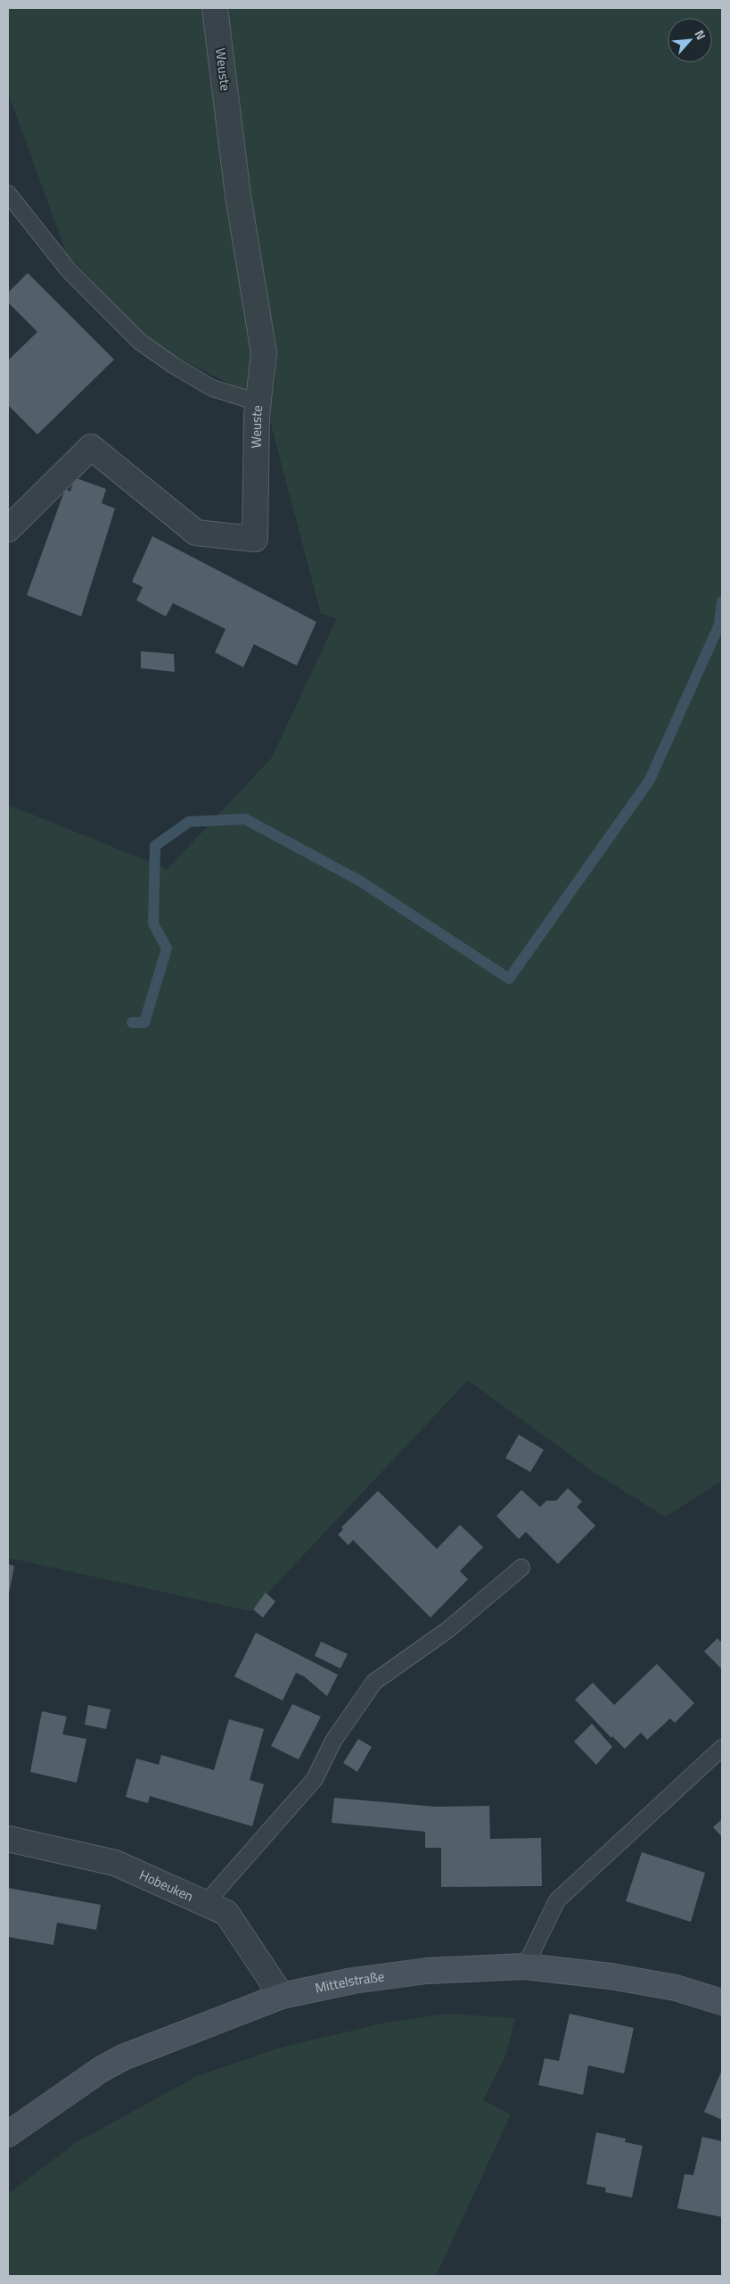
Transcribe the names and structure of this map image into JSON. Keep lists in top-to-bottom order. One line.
{"streets":{"main road":["Mittelstraße"],"street":["Weuste","Hobeuken"]},"crossings":[["Hobeuken","Mittelstraße"]],"north":"top right"}
